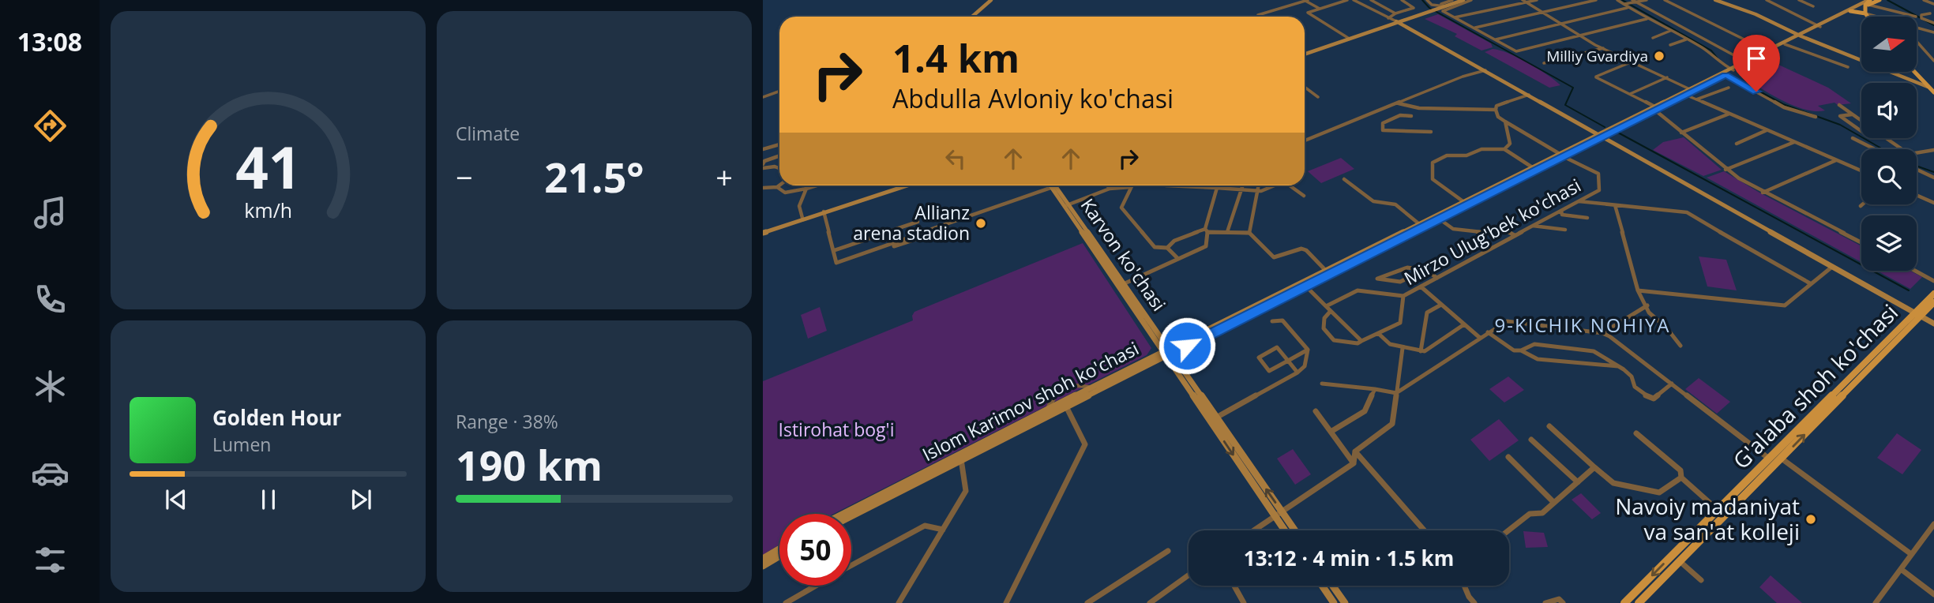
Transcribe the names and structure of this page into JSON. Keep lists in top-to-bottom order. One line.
{"streets":{"main road":["Karvon ko'chasi","G'alaba shoh ko'chasi","Islom Karimov shoh ko'chasi"],"street":["Mirzo Ulug'bek ko'chasi"]},"crossings":[["Mirzo Ulug'bek ko'chasi","Islom Karimov shoh ko'chasi"],["Karvon ko'chasi","Islom Karimov shoh ko'chasi"]],"districts":["9-KICHIK NOHIYA"],"parks":["Istirohat bog'i"],"places":["Milliy Gvardiya","Allianz arena stadion","Navoiy madaniyat va san'at kolleji"],"north":"right","page":{"tabs":"13:08","tile":["Climate",["Range · 38%","190 km"]],"turn":["1.4 km","Abdulla Avloniy ko'chasi"],"heat":["−","21.5°","+"],"song":["Golden Hour","Lumen"],"limit":"50","trip":"13:12 · 4 min · 1.5 km","gauge":["41","km/h"]}}
